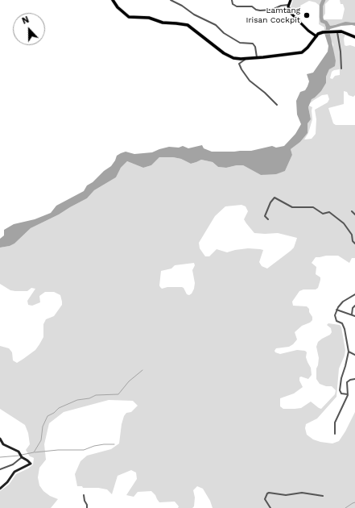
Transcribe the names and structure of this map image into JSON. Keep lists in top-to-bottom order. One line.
{"places":["Lamtang Irisan Cockpit"],"north":"top"}
